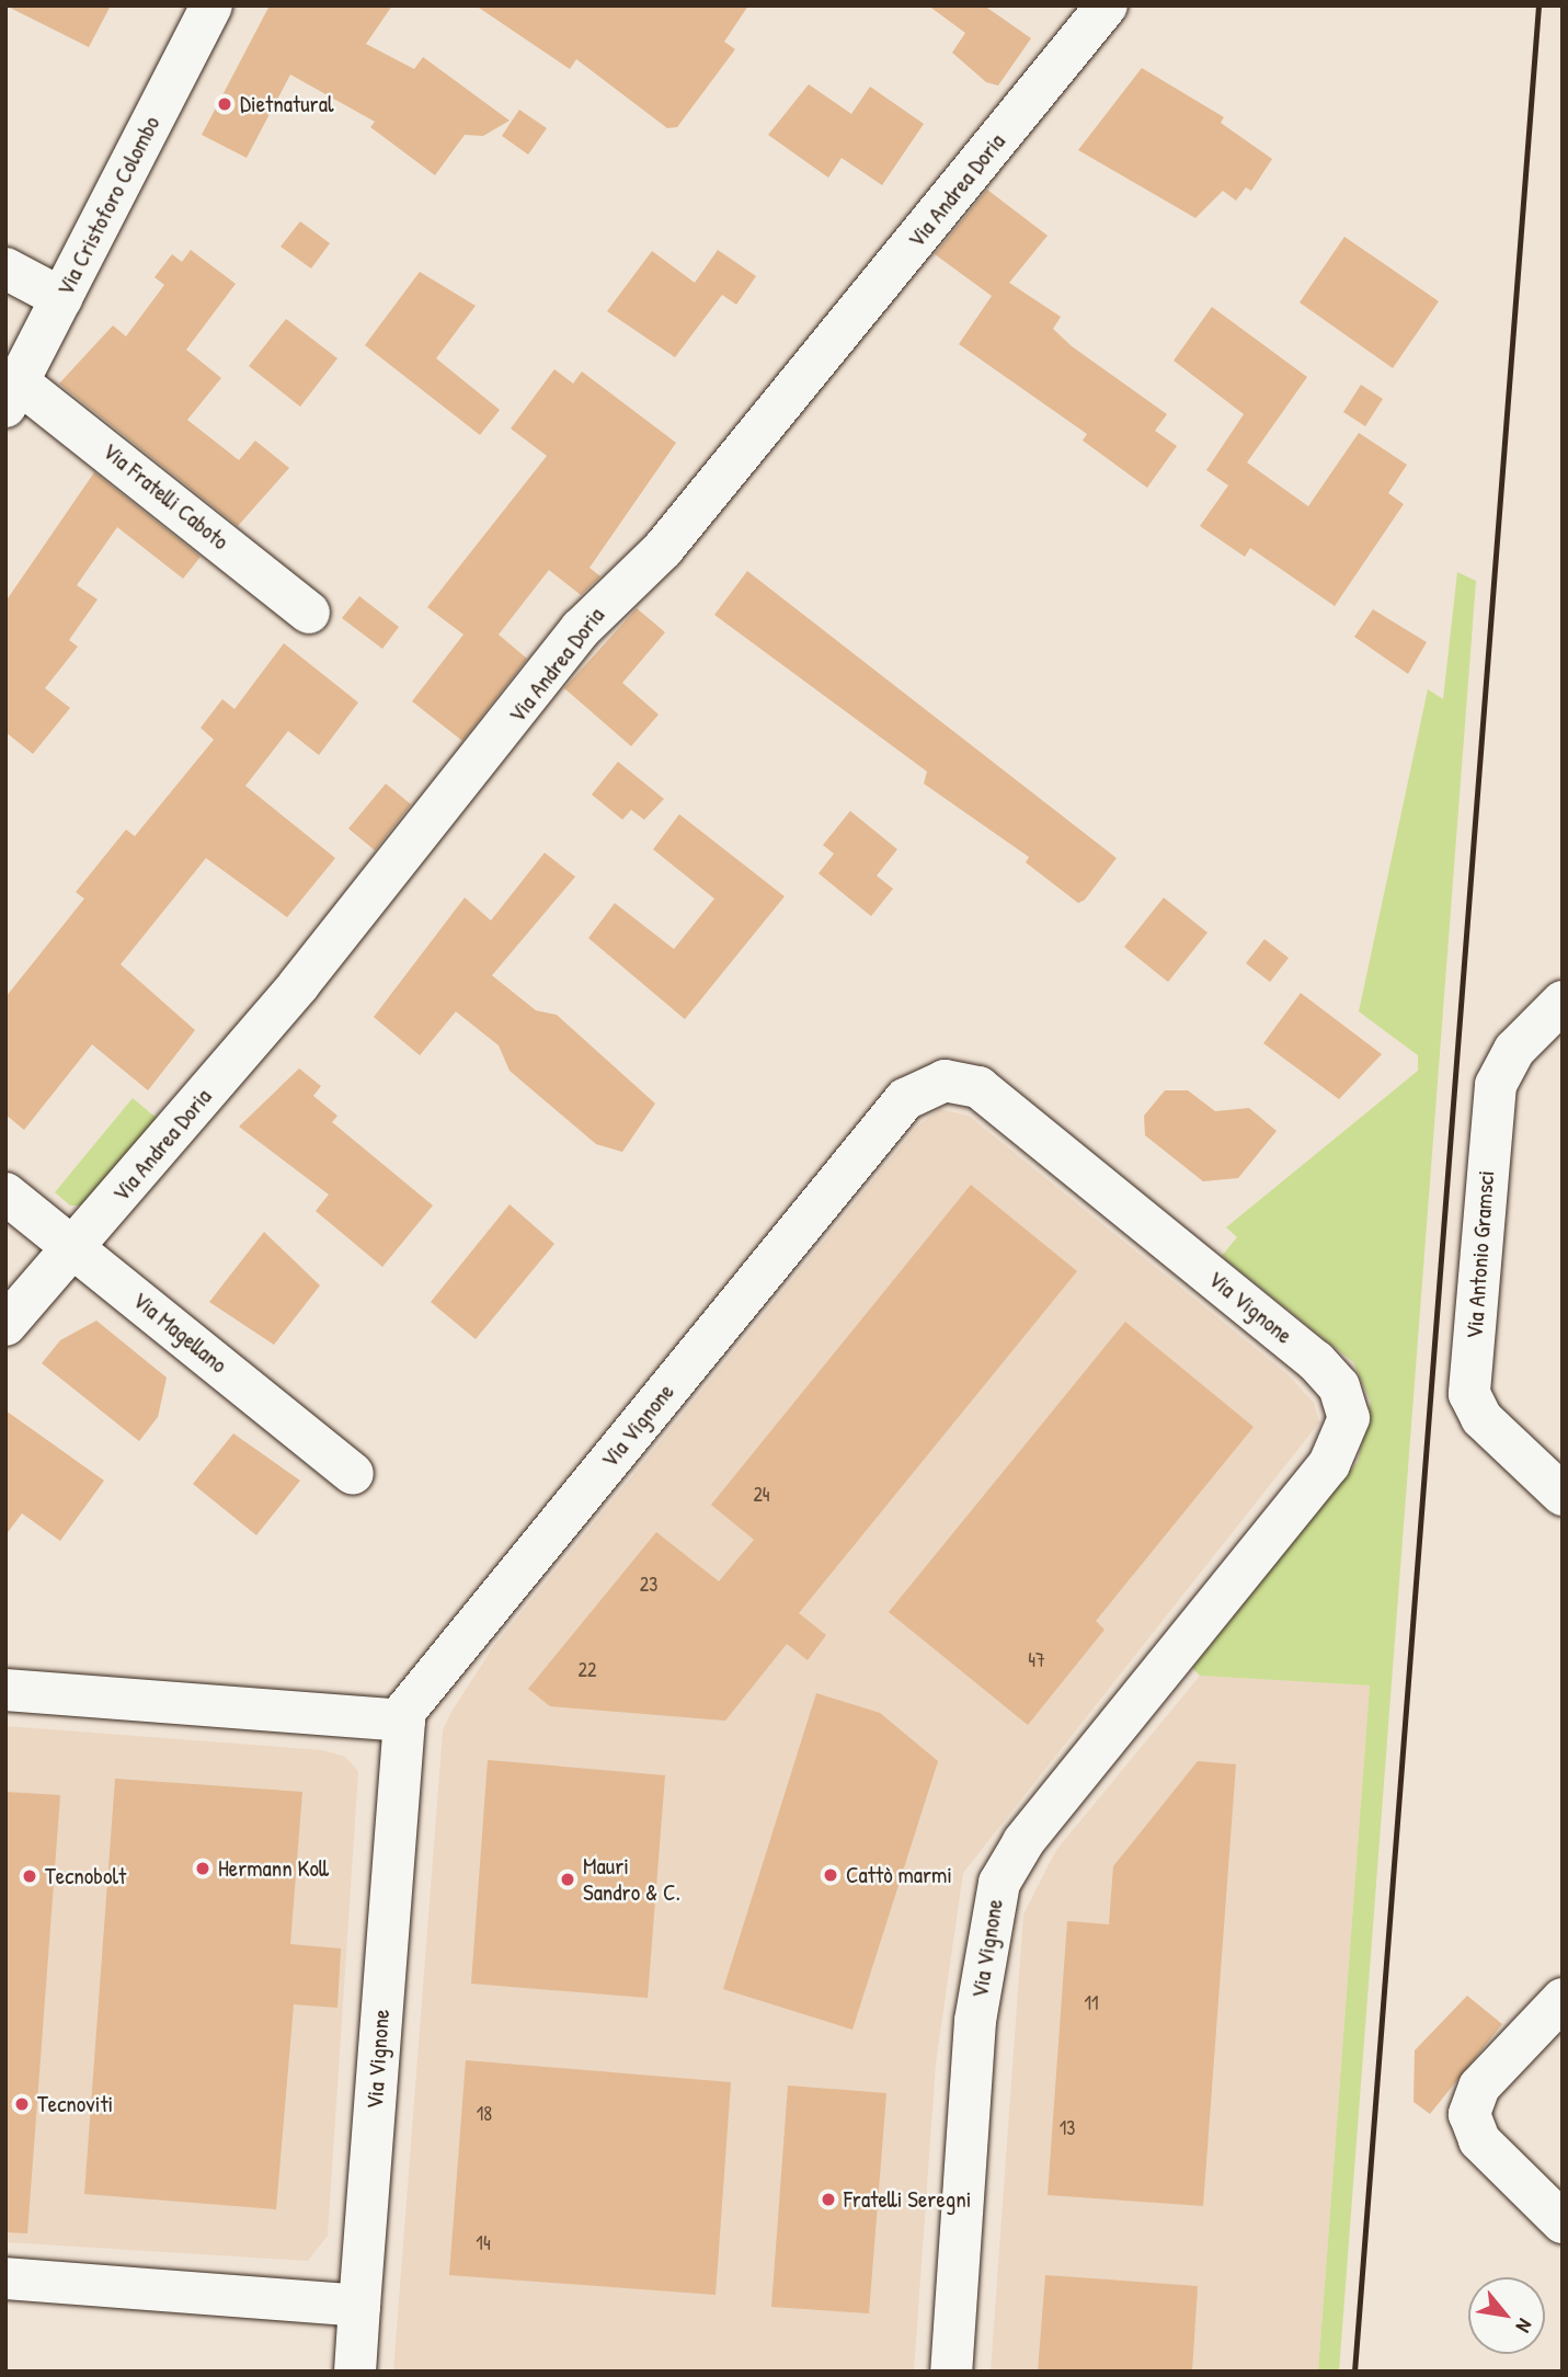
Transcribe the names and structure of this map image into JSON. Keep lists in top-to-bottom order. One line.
{"streets":{"street":["Via Andrea Doria","Via Cristoforo Colombo","Via Fratelli Caboto","Via Antonio Gramsci","Via Vignone","Via Magellano"]},"crossings":[["Via Andrea Doria","Via Magellano"],["Via Cristoforo Colombo","Via Fratelli Caboto"]],"places":["Dietnatural","Hermann Koll","Cattò marmi","Tecnobolt","Mauri Sandro & C.","Tecnoviti","Fratelli Seregni"],"house_numbers":["24","23","47","22","11","18","13","14"],"north":"bottom right"}
